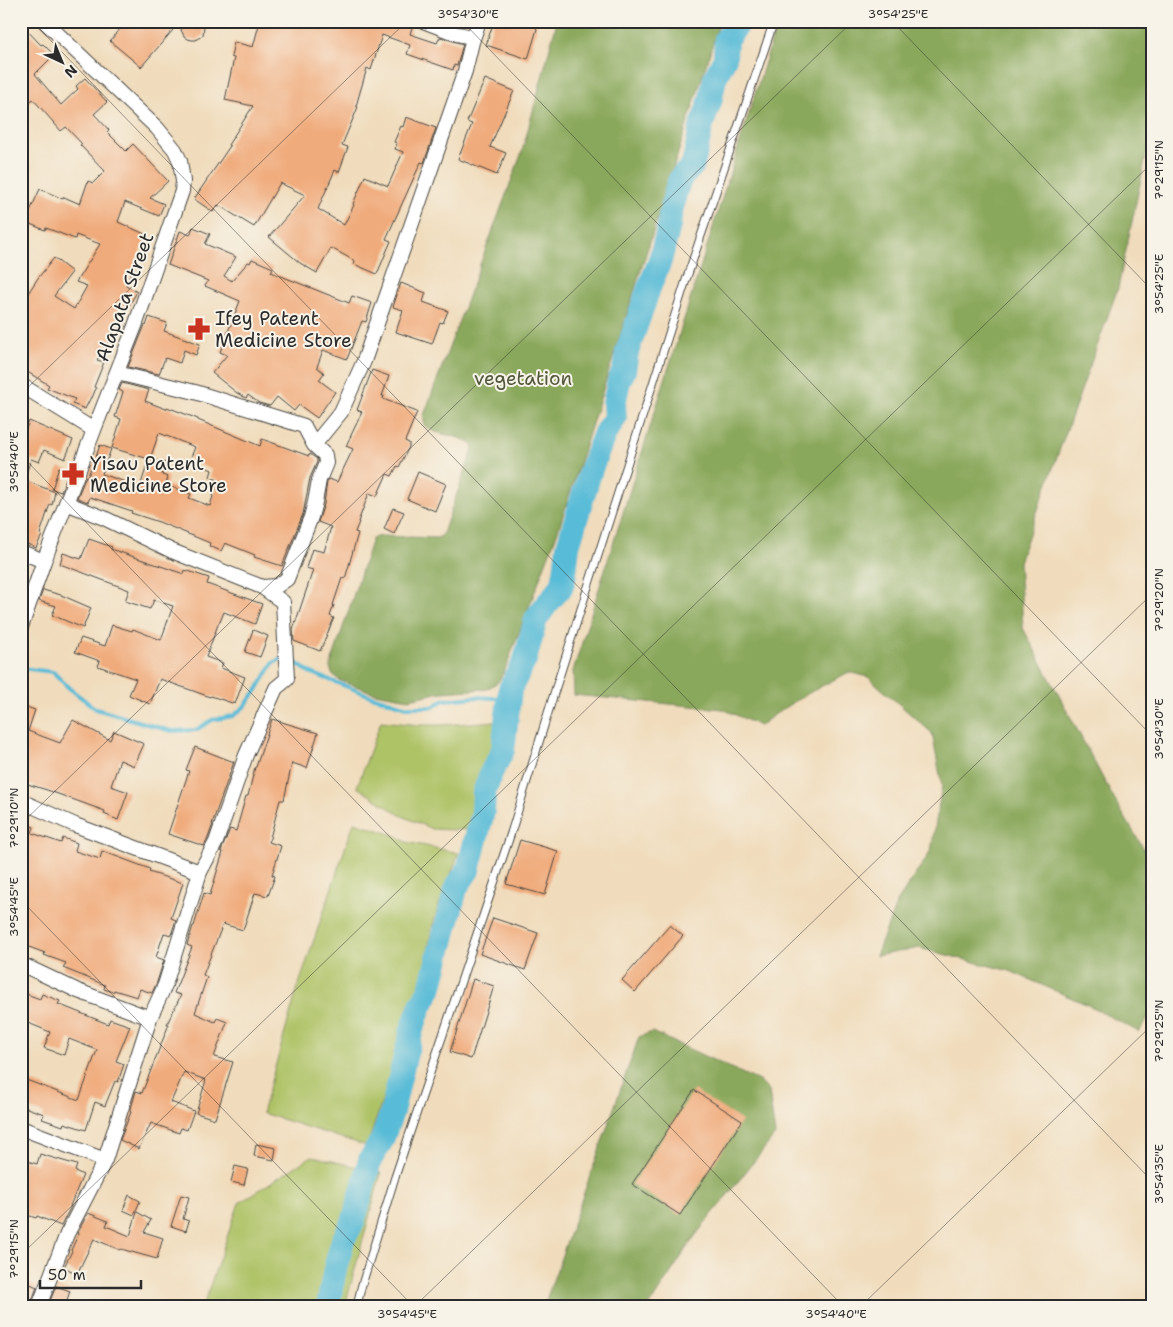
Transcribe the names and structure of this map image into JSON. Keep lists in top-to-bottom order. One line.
{"streets":{"street":["Alapata Street"]},"parks":["vegetation"],"places":{"pharmacy":["Ifey Patent Medicine Store","Yisau Patent Medicine Store"]},"scale_bar":"50 m","north":"bottom right","coordinates":["3°54'30\"E","3°54'25\"E","7°29'15\"N","3°54'40\"E","7°29'20\"N","7°29'10\"N","3°54'45\"E","7°29'25\"N","3°54'35\"E"]}
